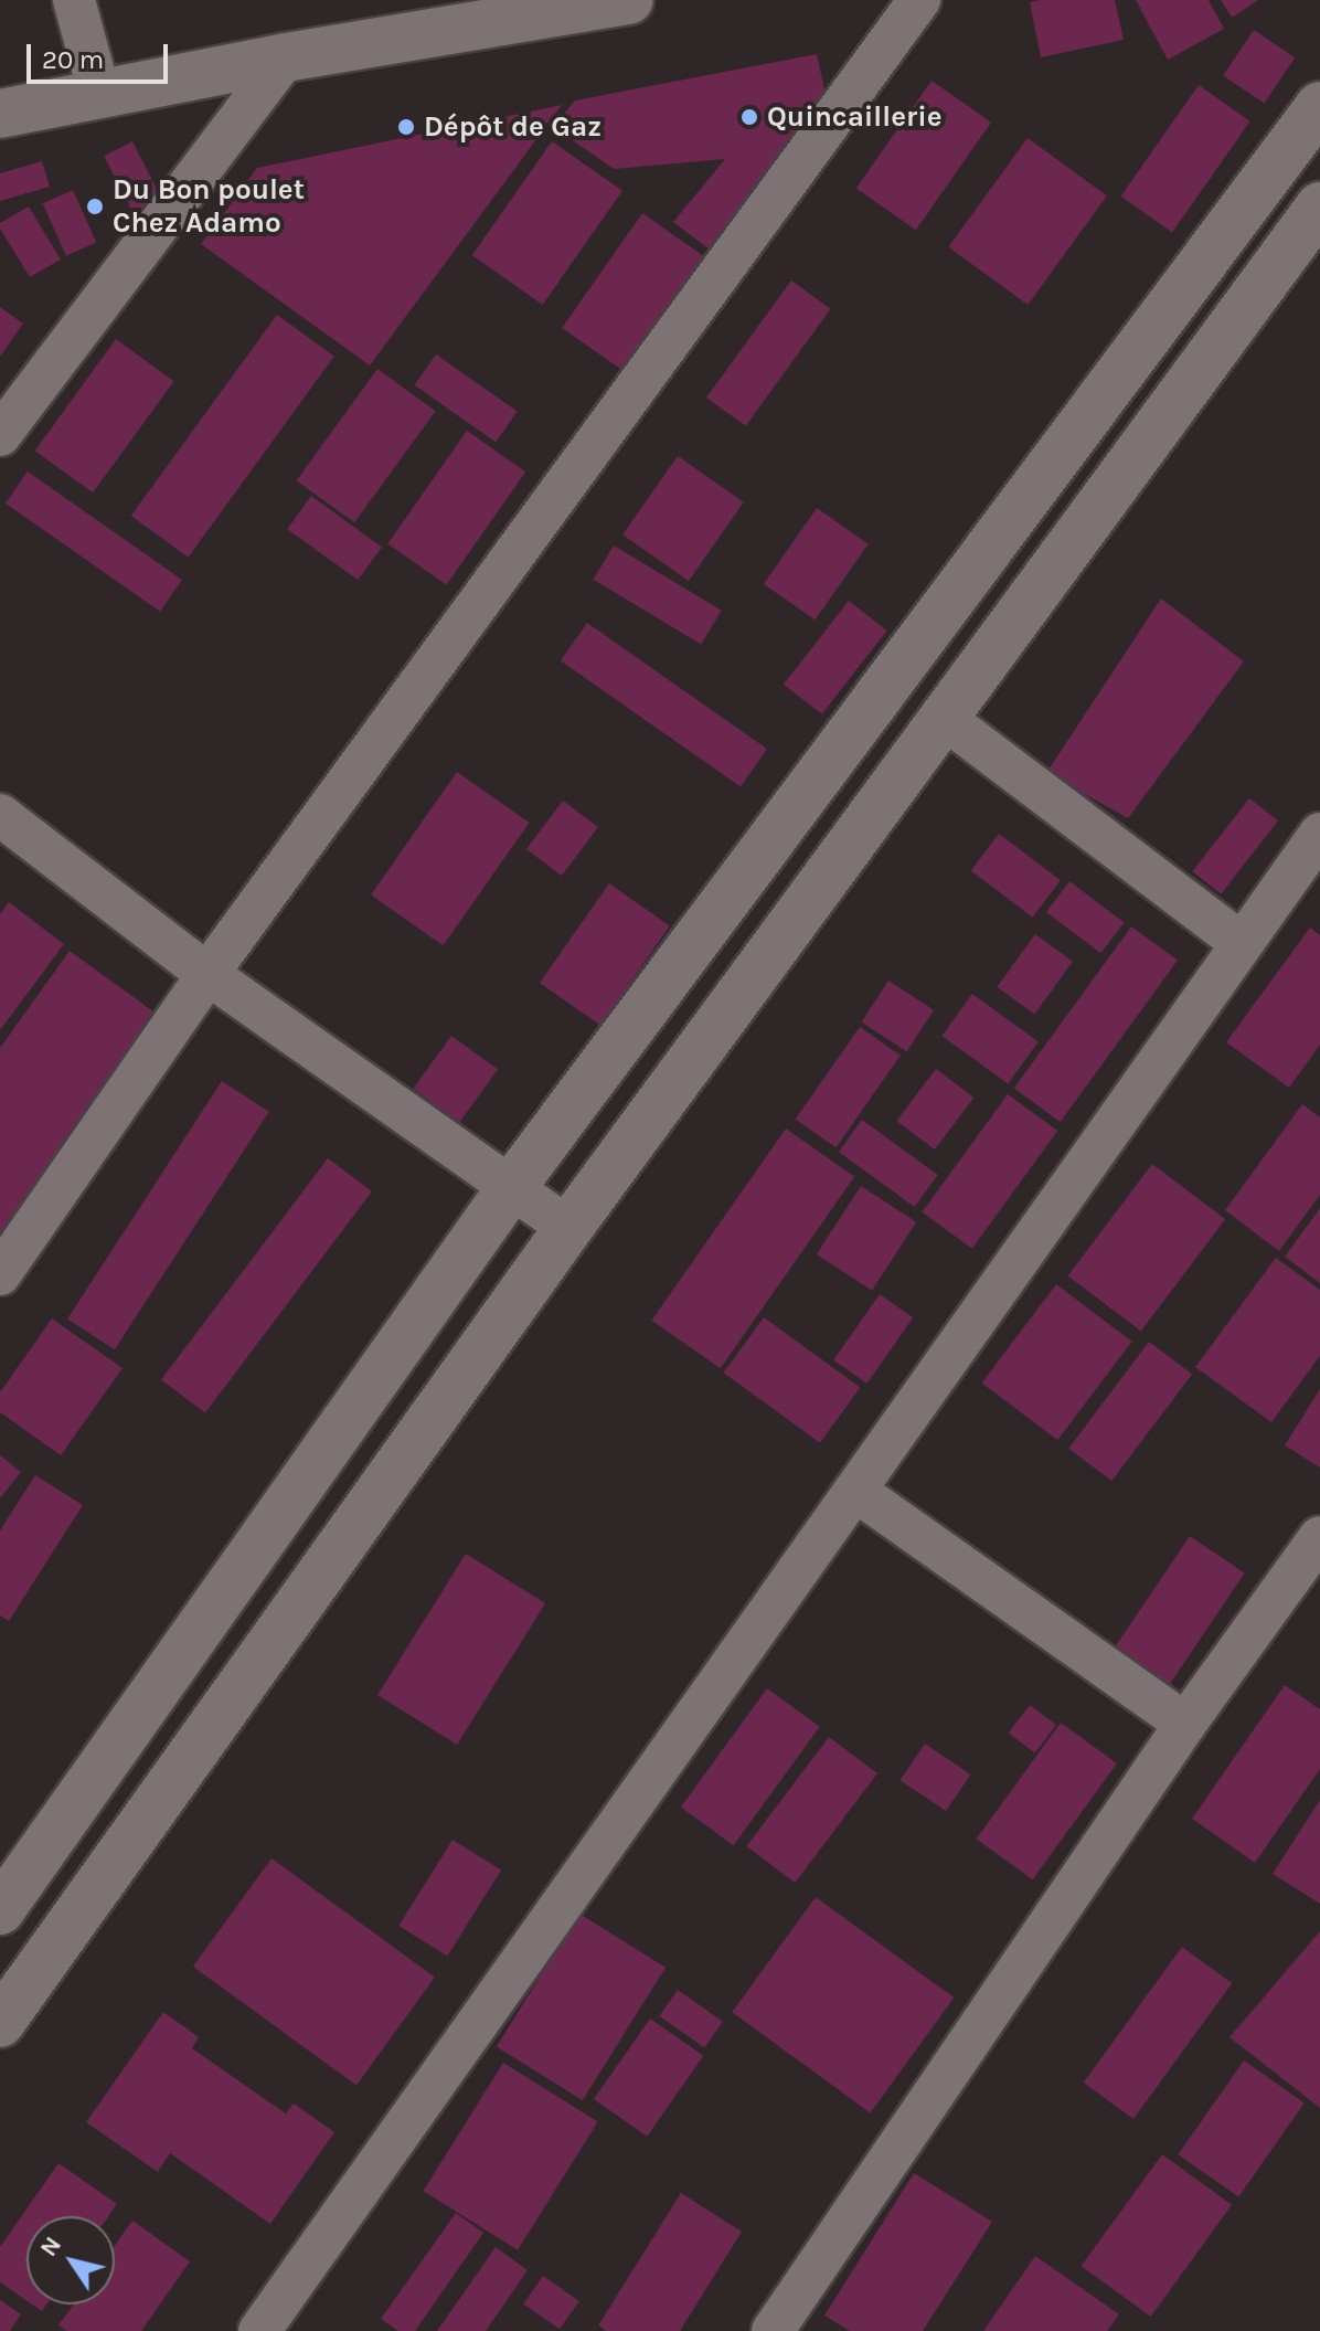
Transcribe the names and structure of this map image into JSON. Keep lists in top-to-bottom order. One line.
{"places":["Quincaillerie","Dépôt de Gaz","Du Bon poulet Chez Adamo"],"scale_bar":"20 m","north":"top left"}
